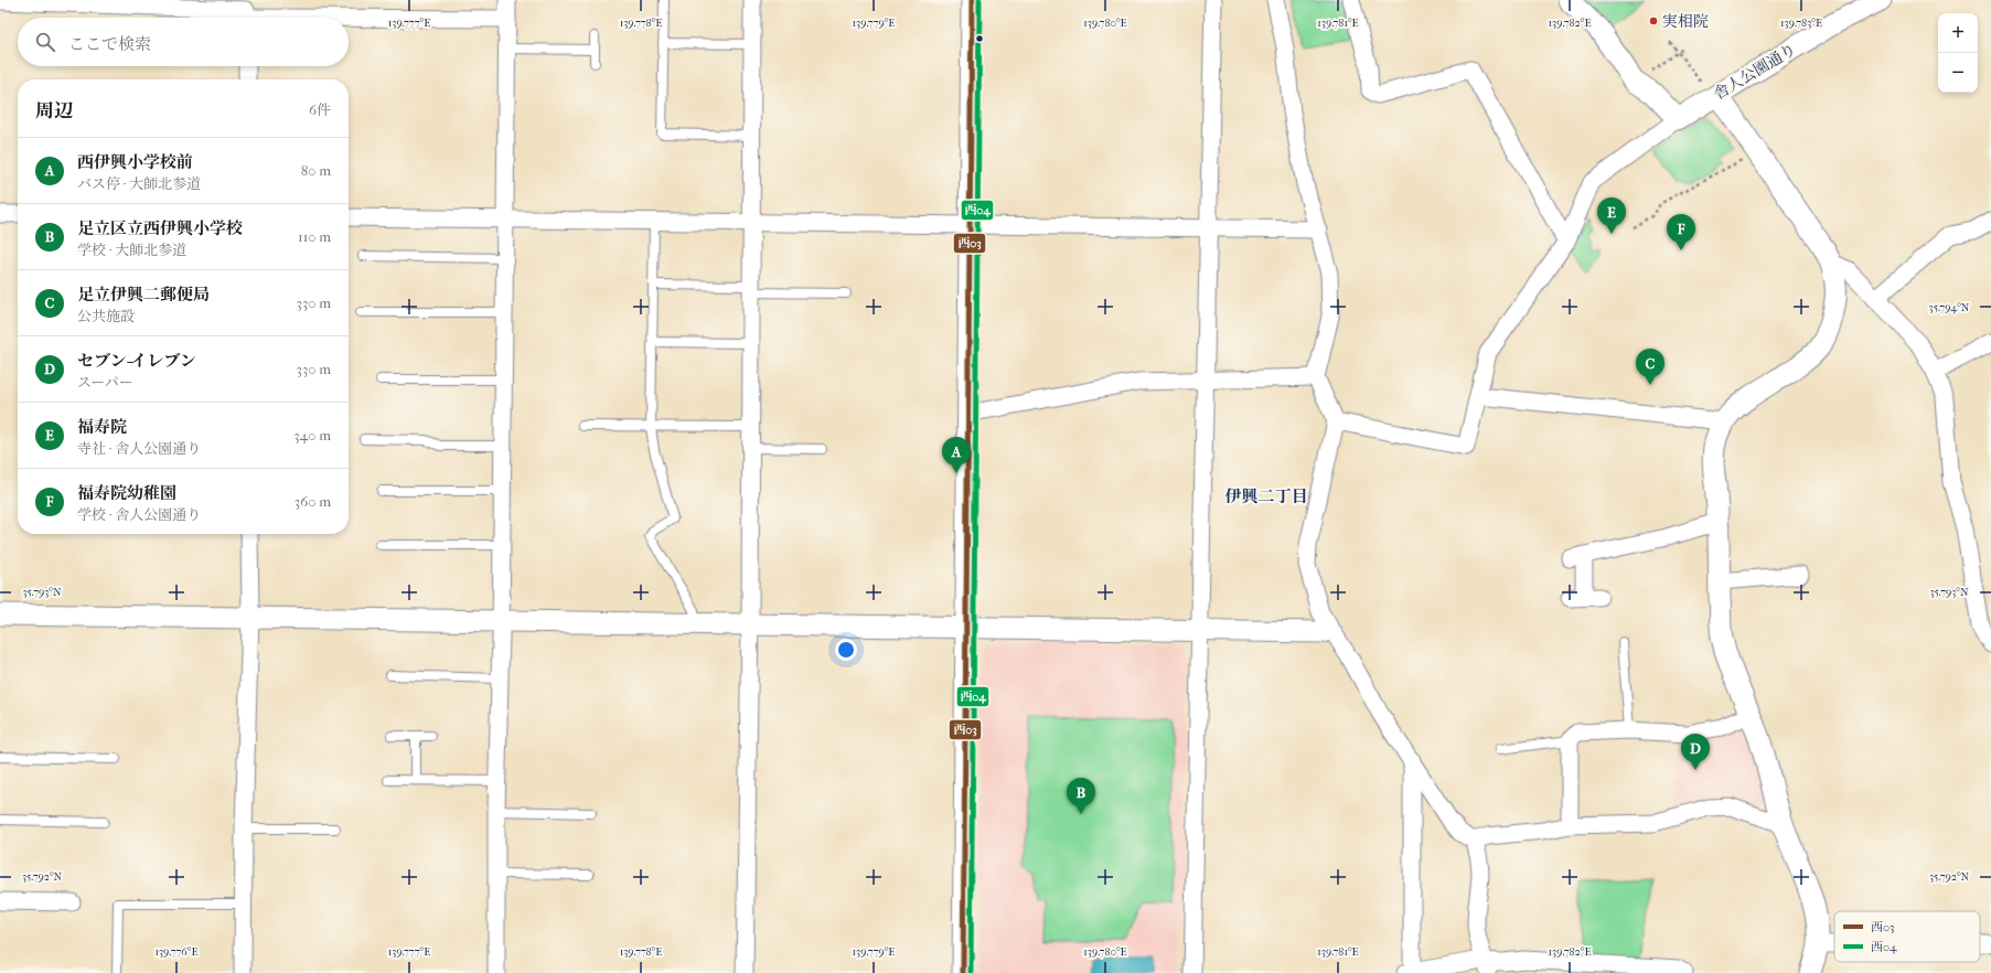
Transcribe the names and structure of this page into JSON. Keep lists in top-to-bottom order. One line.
{"streets":{"street":["舎人公園通り"]},"districts":["伊興二丁目"],"places":["実相院"],"lines":["transit line 西03","transit line 西04"],"legend":["西03","西04"],"page":{"map_buttons":["+","−"],"search":"ここで検索","heading":["周辺","6件"],"list":[{"mark":"A","name":"西伊興小学校前","note":"バス停 · 大師北参道","value":"80 m"},{"mark":"B","name":"足立区立西伊興小学校","note":"学校 · 大師北参道","value":"110 m"},{"mark":"C","name":"足立伊興二郵便局","note":"公共施設","value":"330 m"},{"mark":"D","name":"セブン-イレブン","note":"スーパー","value":"330 m"},{"mark":"E","name":"福寿院","note":"寺社 · 舎人公園通り","value":"340 m"},{"mark":"F","name":"福寿院幼稚園","note":"学校 · 舎人公園通り","value":"360 m"}],"pins":["E","F","C","A","D","B"]},"coordinates":["139.777°E","139.778°E","139.779°E","139.780°E","139.781°E","139.782°E","139.783°E","35.794°N","35.793°N","35.792°N","139.776°E"]}
